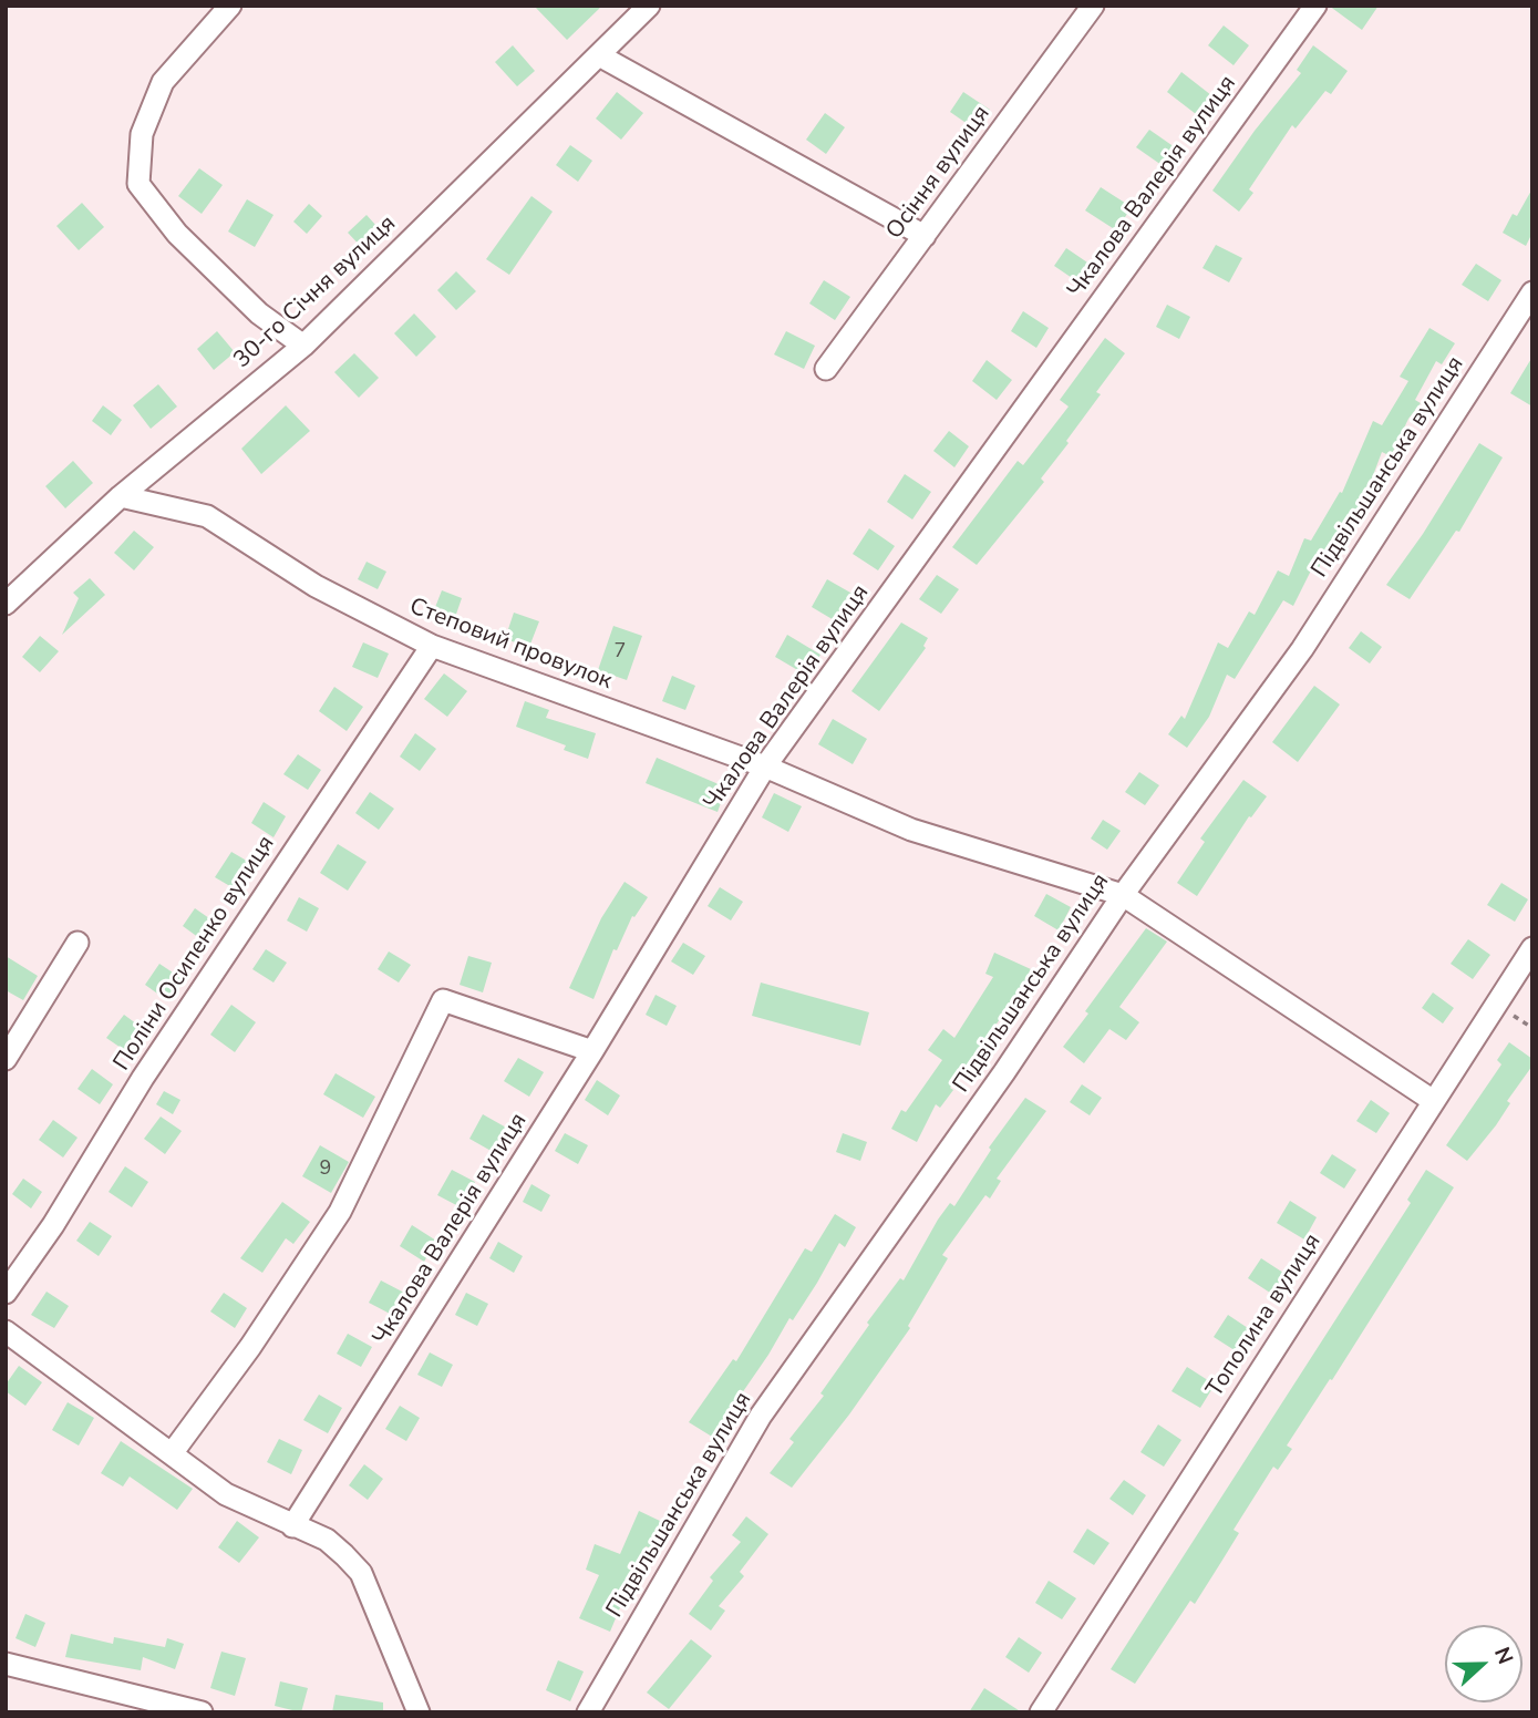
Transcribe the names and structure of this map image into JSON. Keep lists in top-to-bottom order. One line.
{"streets":{"street":["Осіння вулиця","Чкалова Валерія вулиця","30-го Січня вулиця","Підвільшанська вулиця","Степовий провулок","Поліни Осипенко вулиця","Тополина вулиця"]},"crossings":[["Чкалова Валерія вулиця","Степовий провулок"],["30-го Січня вулиця","Степовий провулок"],["Підвільшанська вулиця","Степовий провулок"],["Степовий провулок","Поліни Осипенко вулиця"],["Степовий провулок","Тополина вулиця"]],"house_numbers":["7","9"],"north":"right"}
